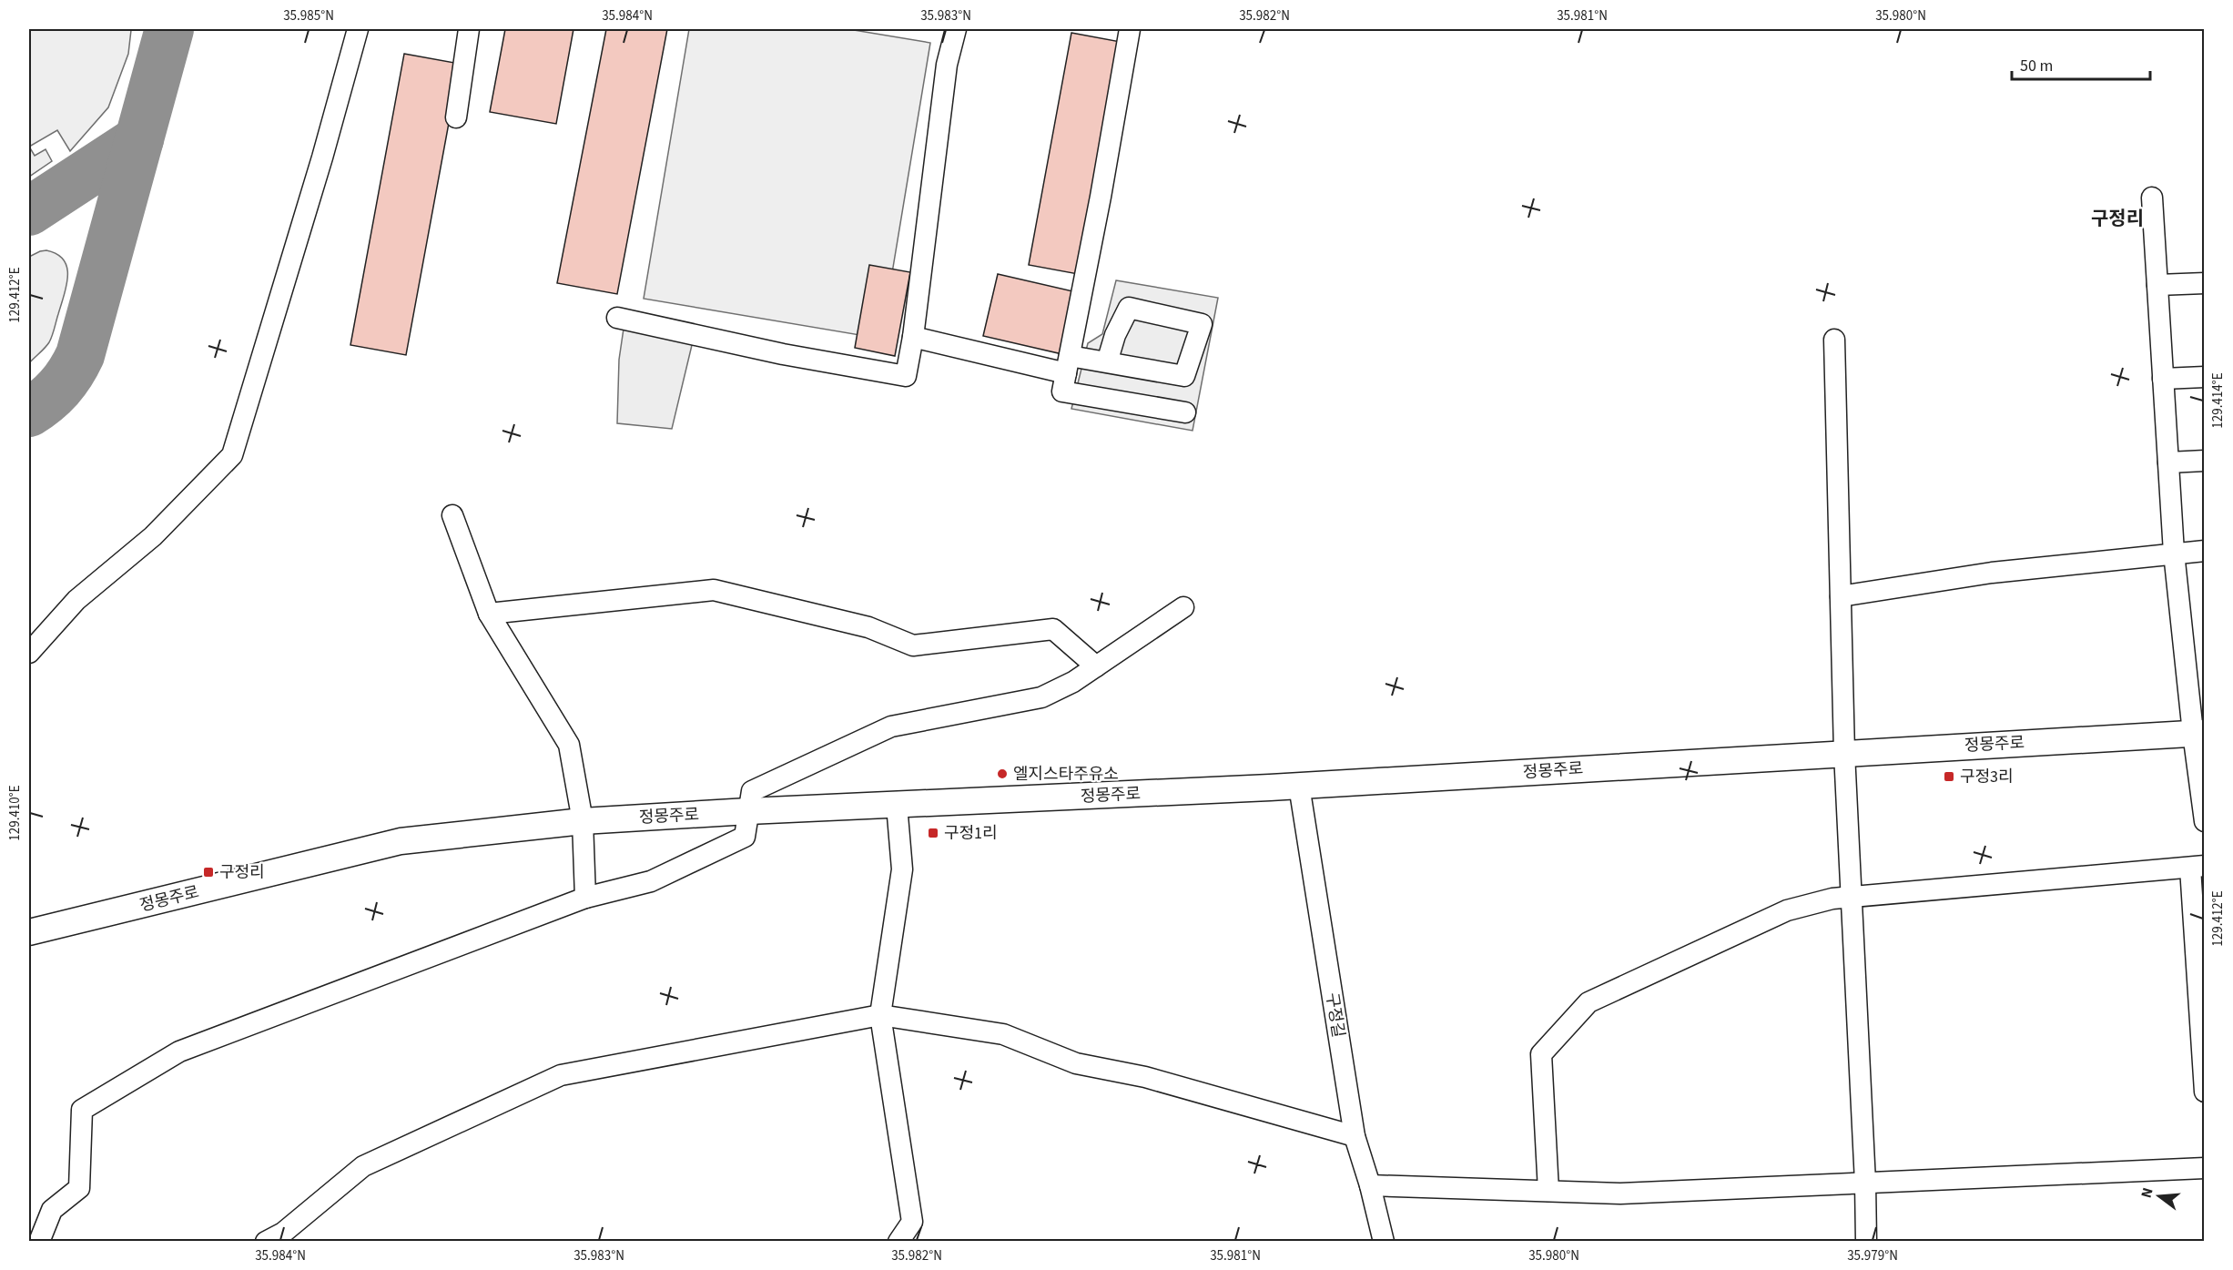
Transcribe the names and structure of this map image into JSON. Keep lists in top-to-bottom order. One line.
{"streets":{"main road":["정몽주로"],"street":["구정길"]},"crossings":[["정몽주로","구정길"]],"districts":["구정리"],"places":{"other":["엘지스타주유소"],"transit":["구정3리","구정1리","구정리"]},"scale_bar":"50 m","north":"left","coordinates":["35.985°N","35.984°N","35.983°N","35.982°N","35.981°N","35.980°N","129.412°E","129.414°E","129.410°E","35.979°N"]}
